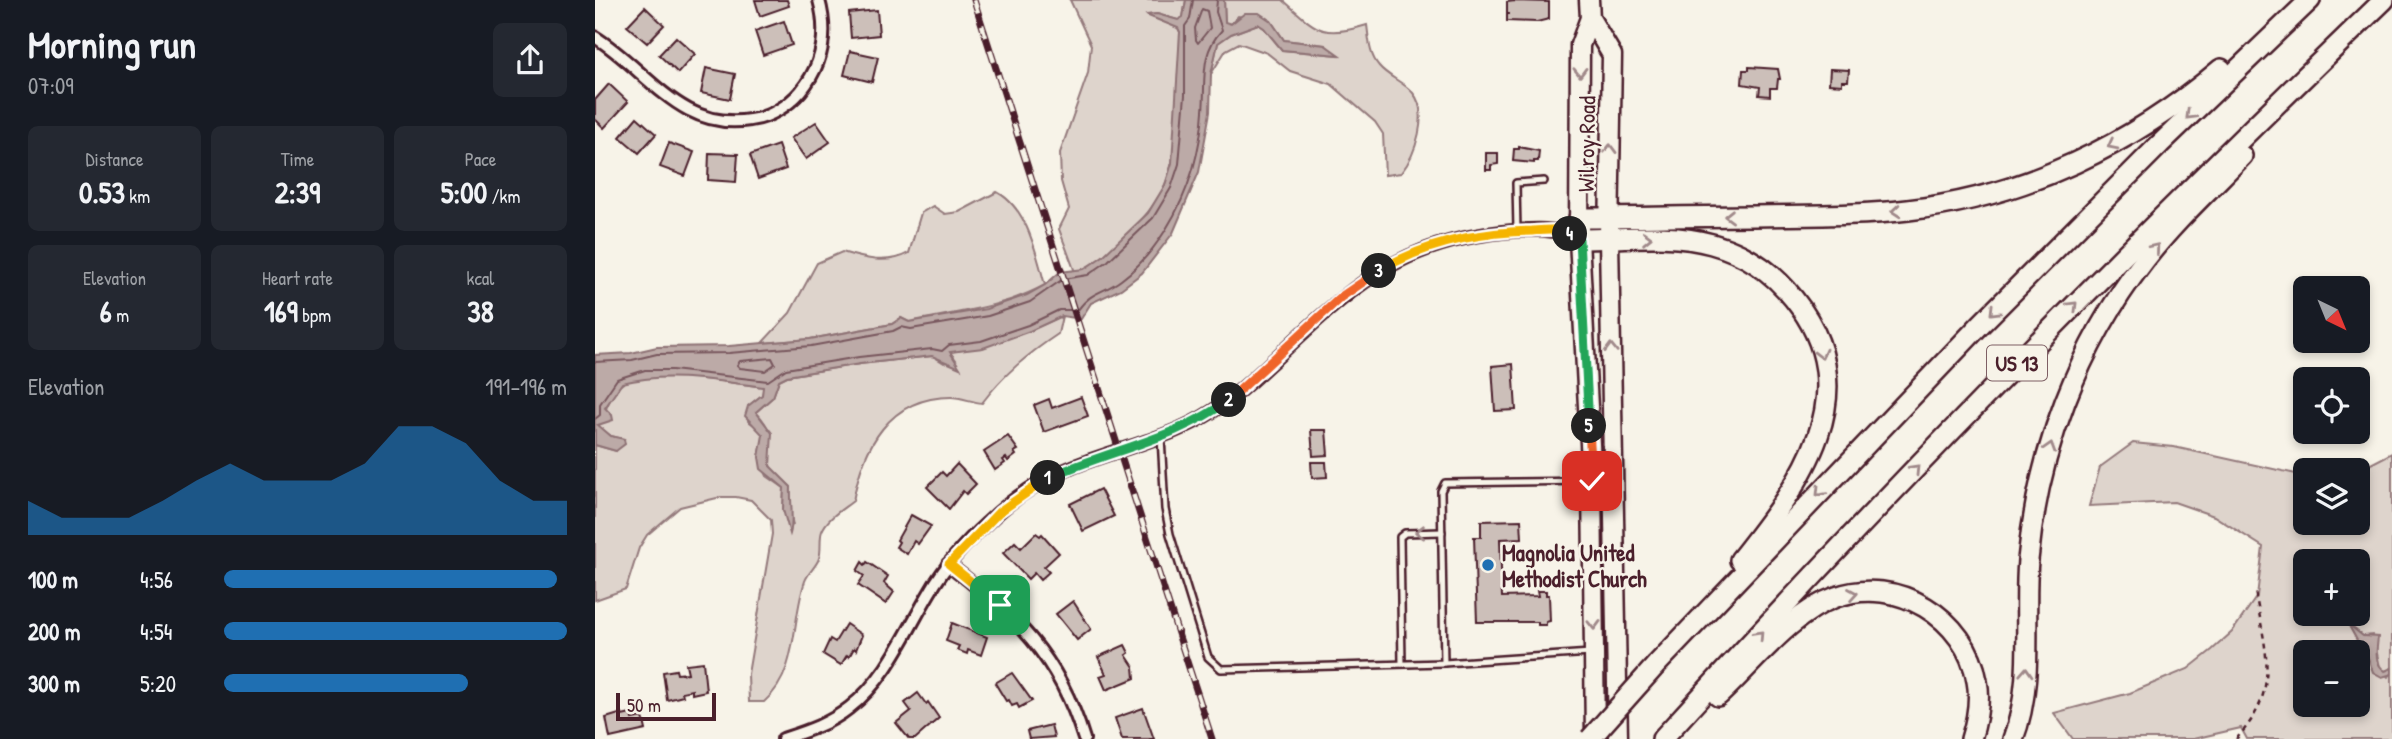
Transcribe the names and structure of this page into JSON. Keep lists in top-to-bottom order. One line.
{"streets":{"highway":["US 13"],"main road":["Wilroy Road"]},"crossings":[["Wilroy Road","US 13"]],"places":["Magnolia United Methodist Church"],"scale_bar":"50 m","north":"bottom right","page":{"heading":["Morning run","07:09"],"stats":[["Distance","0.53 km"],["Time","2:39"],["Pace","5:00 /km"],["Elevation","6 m"],["Heart rate","169 bpm"],["kcal","38"]],"pins":["4","3","2","5","1"],"map_buttons":["+","−"],"chart":["Elevation","191–196 m"],"list":[{"name":"100 m","note":"4:56"},{"name":"200 m","note":"4:54"},{"name":"300 m","note":"5:20"}],"scale":"50 m"}}
